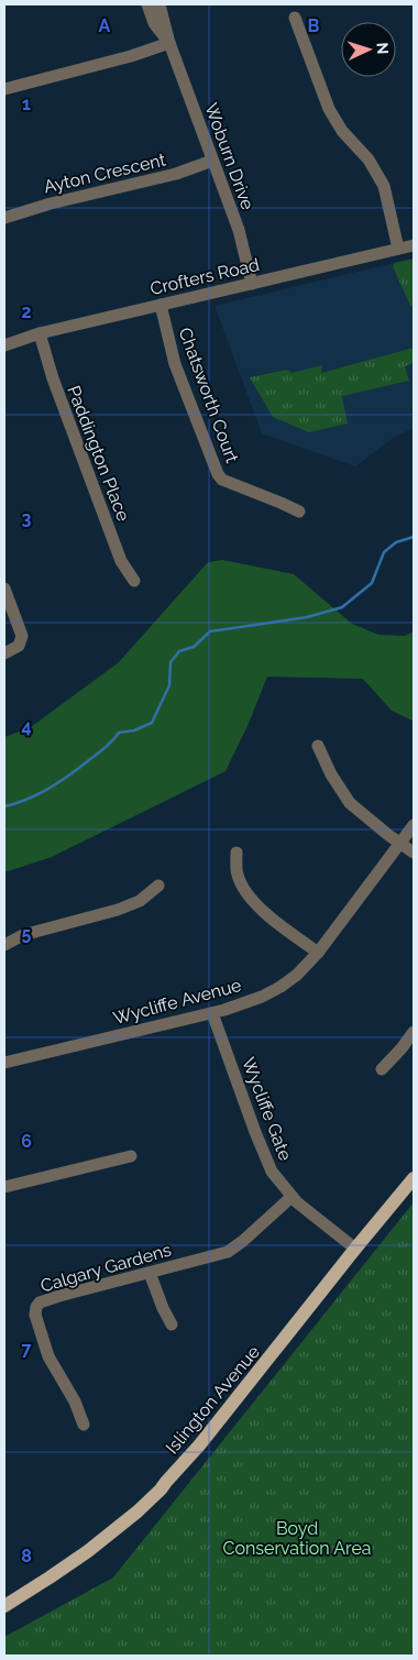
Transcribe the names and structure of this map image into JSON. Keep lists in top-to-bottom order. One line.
{"streets":{"main road":["Islington Avenue"],"street":["Woburn Drive","Ayton Crescent","Crofters Road","Chatsworth Court","Paddington Place","Wycliffe Avenue","Wycliffe Gate","Calgary Gardens"]},"crossings":[["Woburn Drive","Ayton Crescent"],["Woburn Drive","Crofters Road"],["Crofters Road","Chatsworth Court"],["Crofters Road","Paddington Place"],["Wycliffe Avenue","Wycliffe Gate"],["Wycliffe Gate","Calgary Gardens"],["Wycliffe Gate","Islington Avenue"]],"parks":["Boyd Conservation Area"],"north":"right","grid":{"columns":["A","B"],"rows":["1","2","3","4","5","6","7","8"]}}
